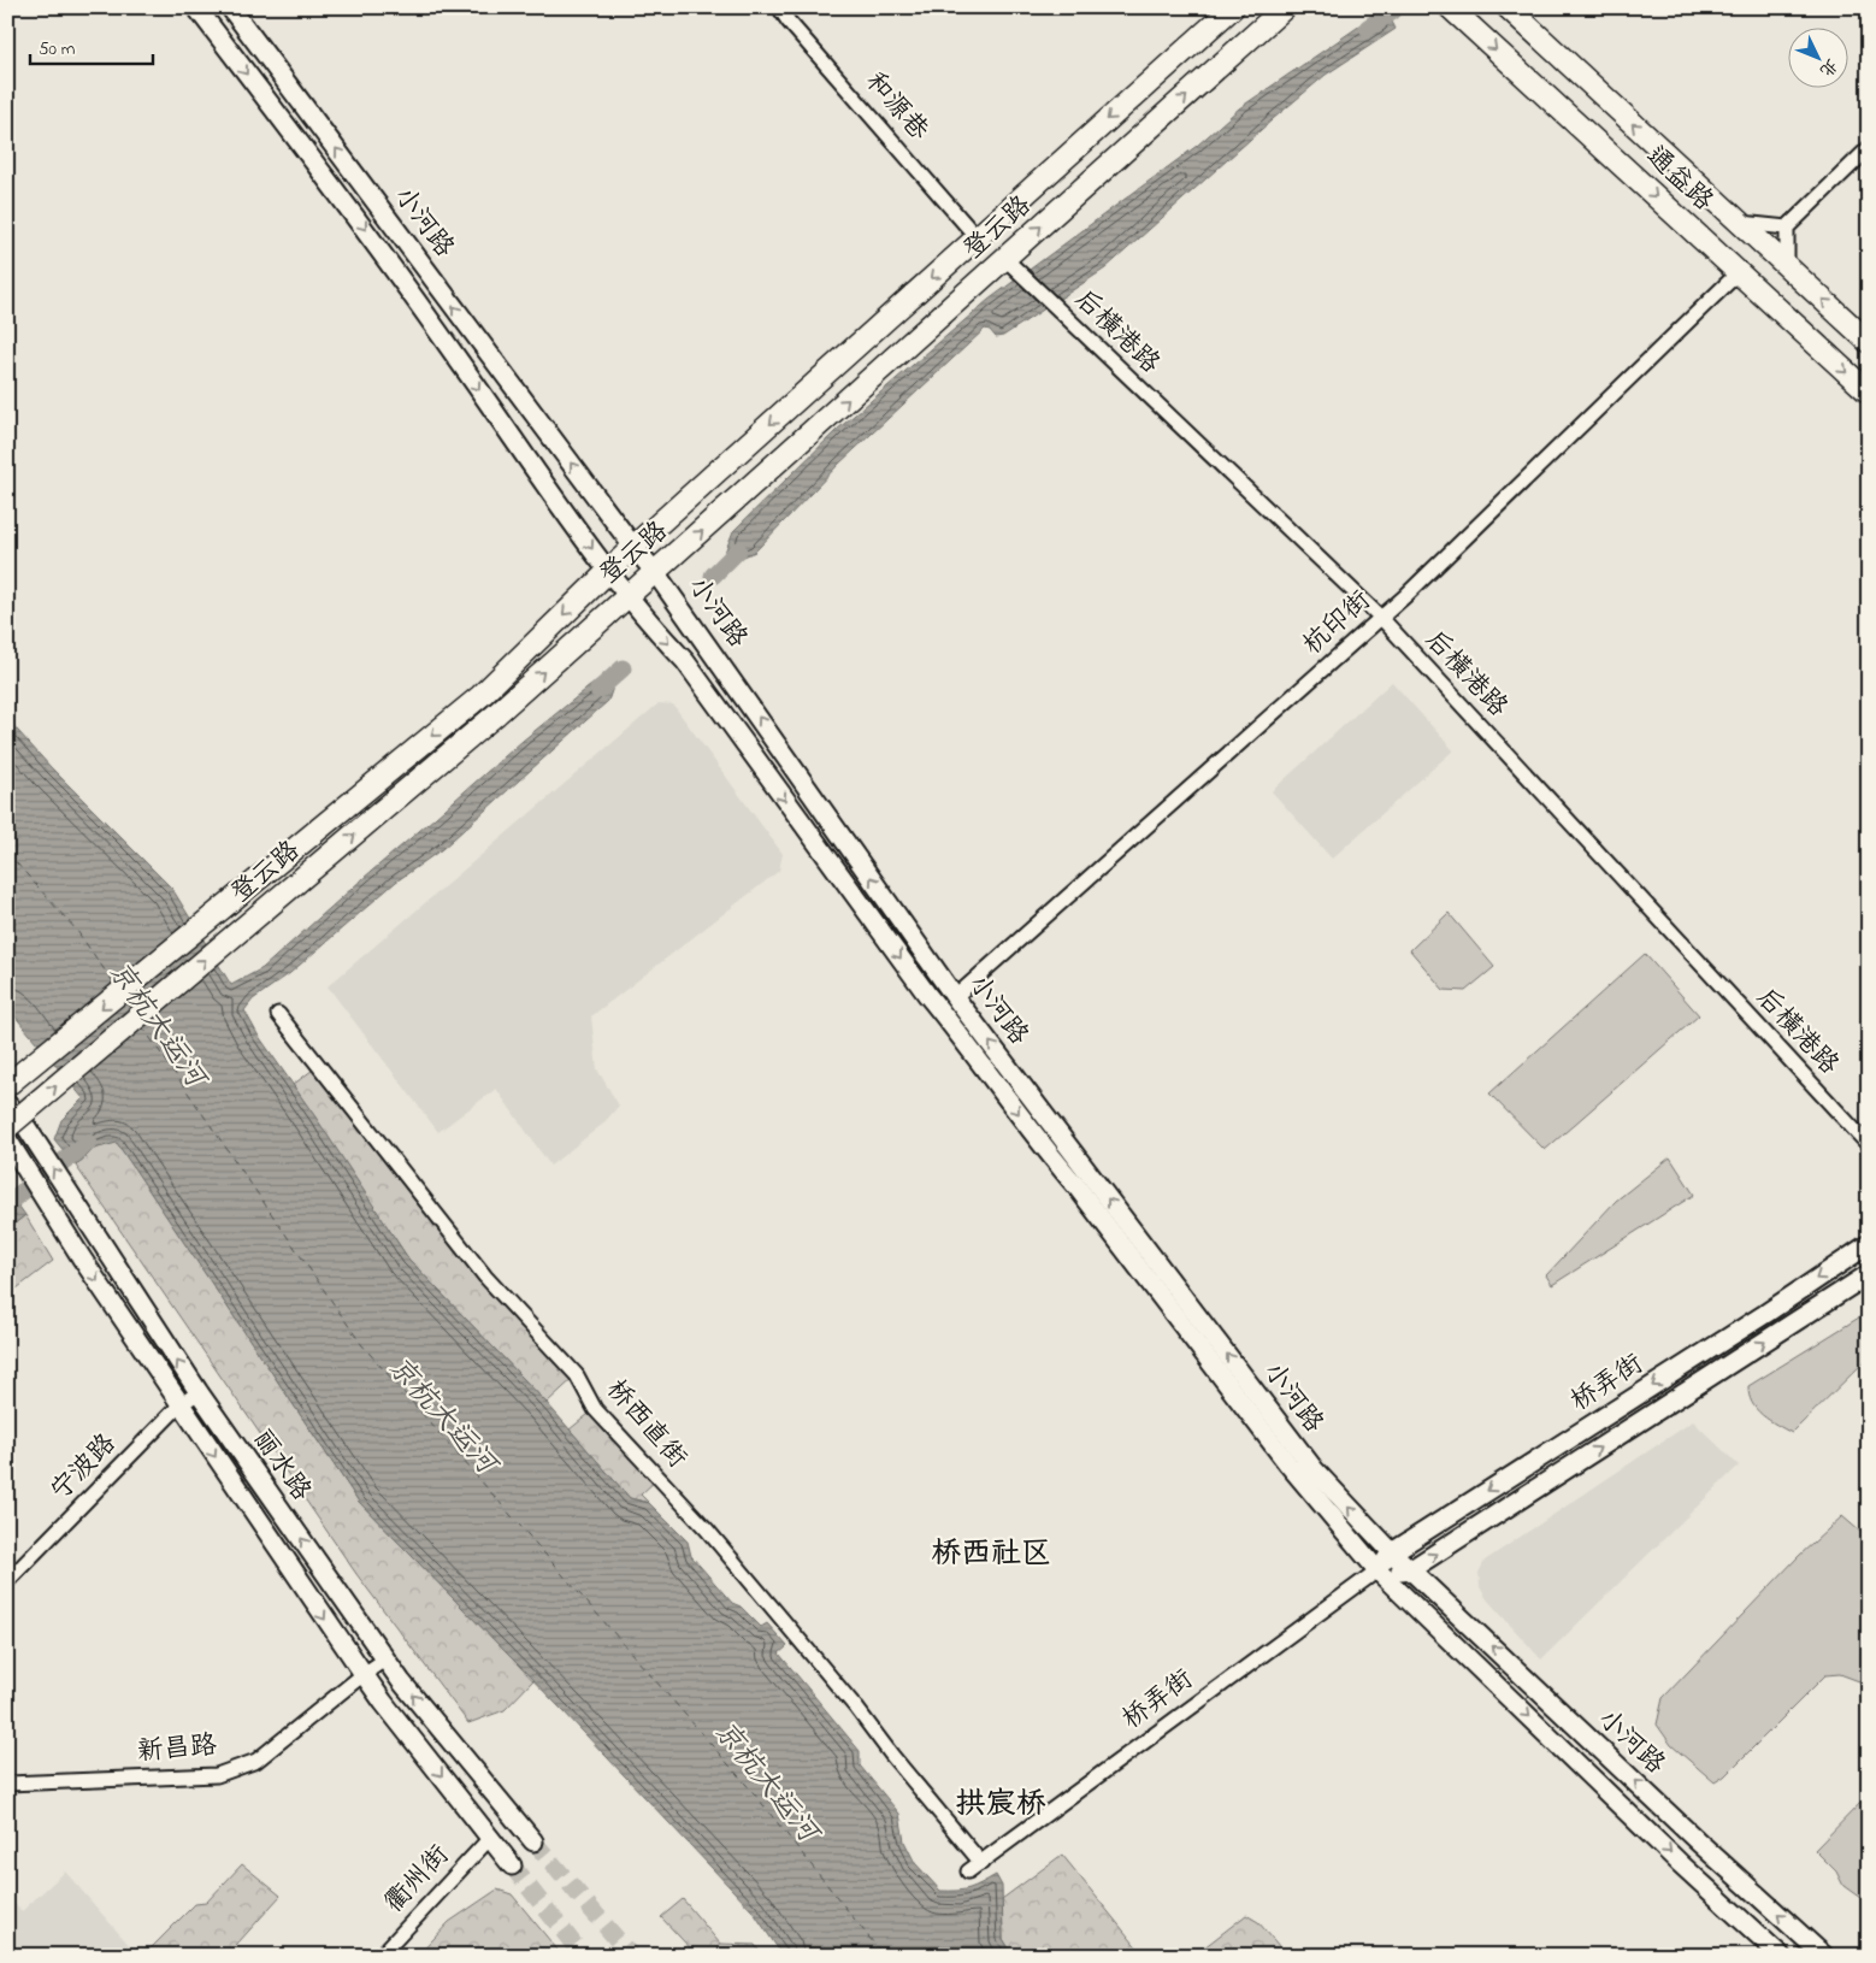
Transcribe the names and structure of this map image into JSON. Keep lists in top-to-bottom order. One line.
{"streets":{"main road":["通益路","小河路","登云路","桥弄街","丽水路"],"street":["和源巷","后横港路","杭印街","桥西直街","宁波路","新昌路","衢州街"]},"crossings":[["和源巷","登云路"],["通益路","杭印街"],["小河路","登云路"],["小河路","杭印街"],["小河路","桥弄街"],["登云路","后横港路"],["登云路","丽水路"],["后横港路","杭印街"],["桥弄街","桥西直街"],["丽水路","宁波路"],["丽水路","新昌路"],["丽水路","衢州街"]],"districts":["桥西社区","拱宸桥"],"water":["京杭大运河"],"scale_bar":"50 m","north":"bottom right"}
